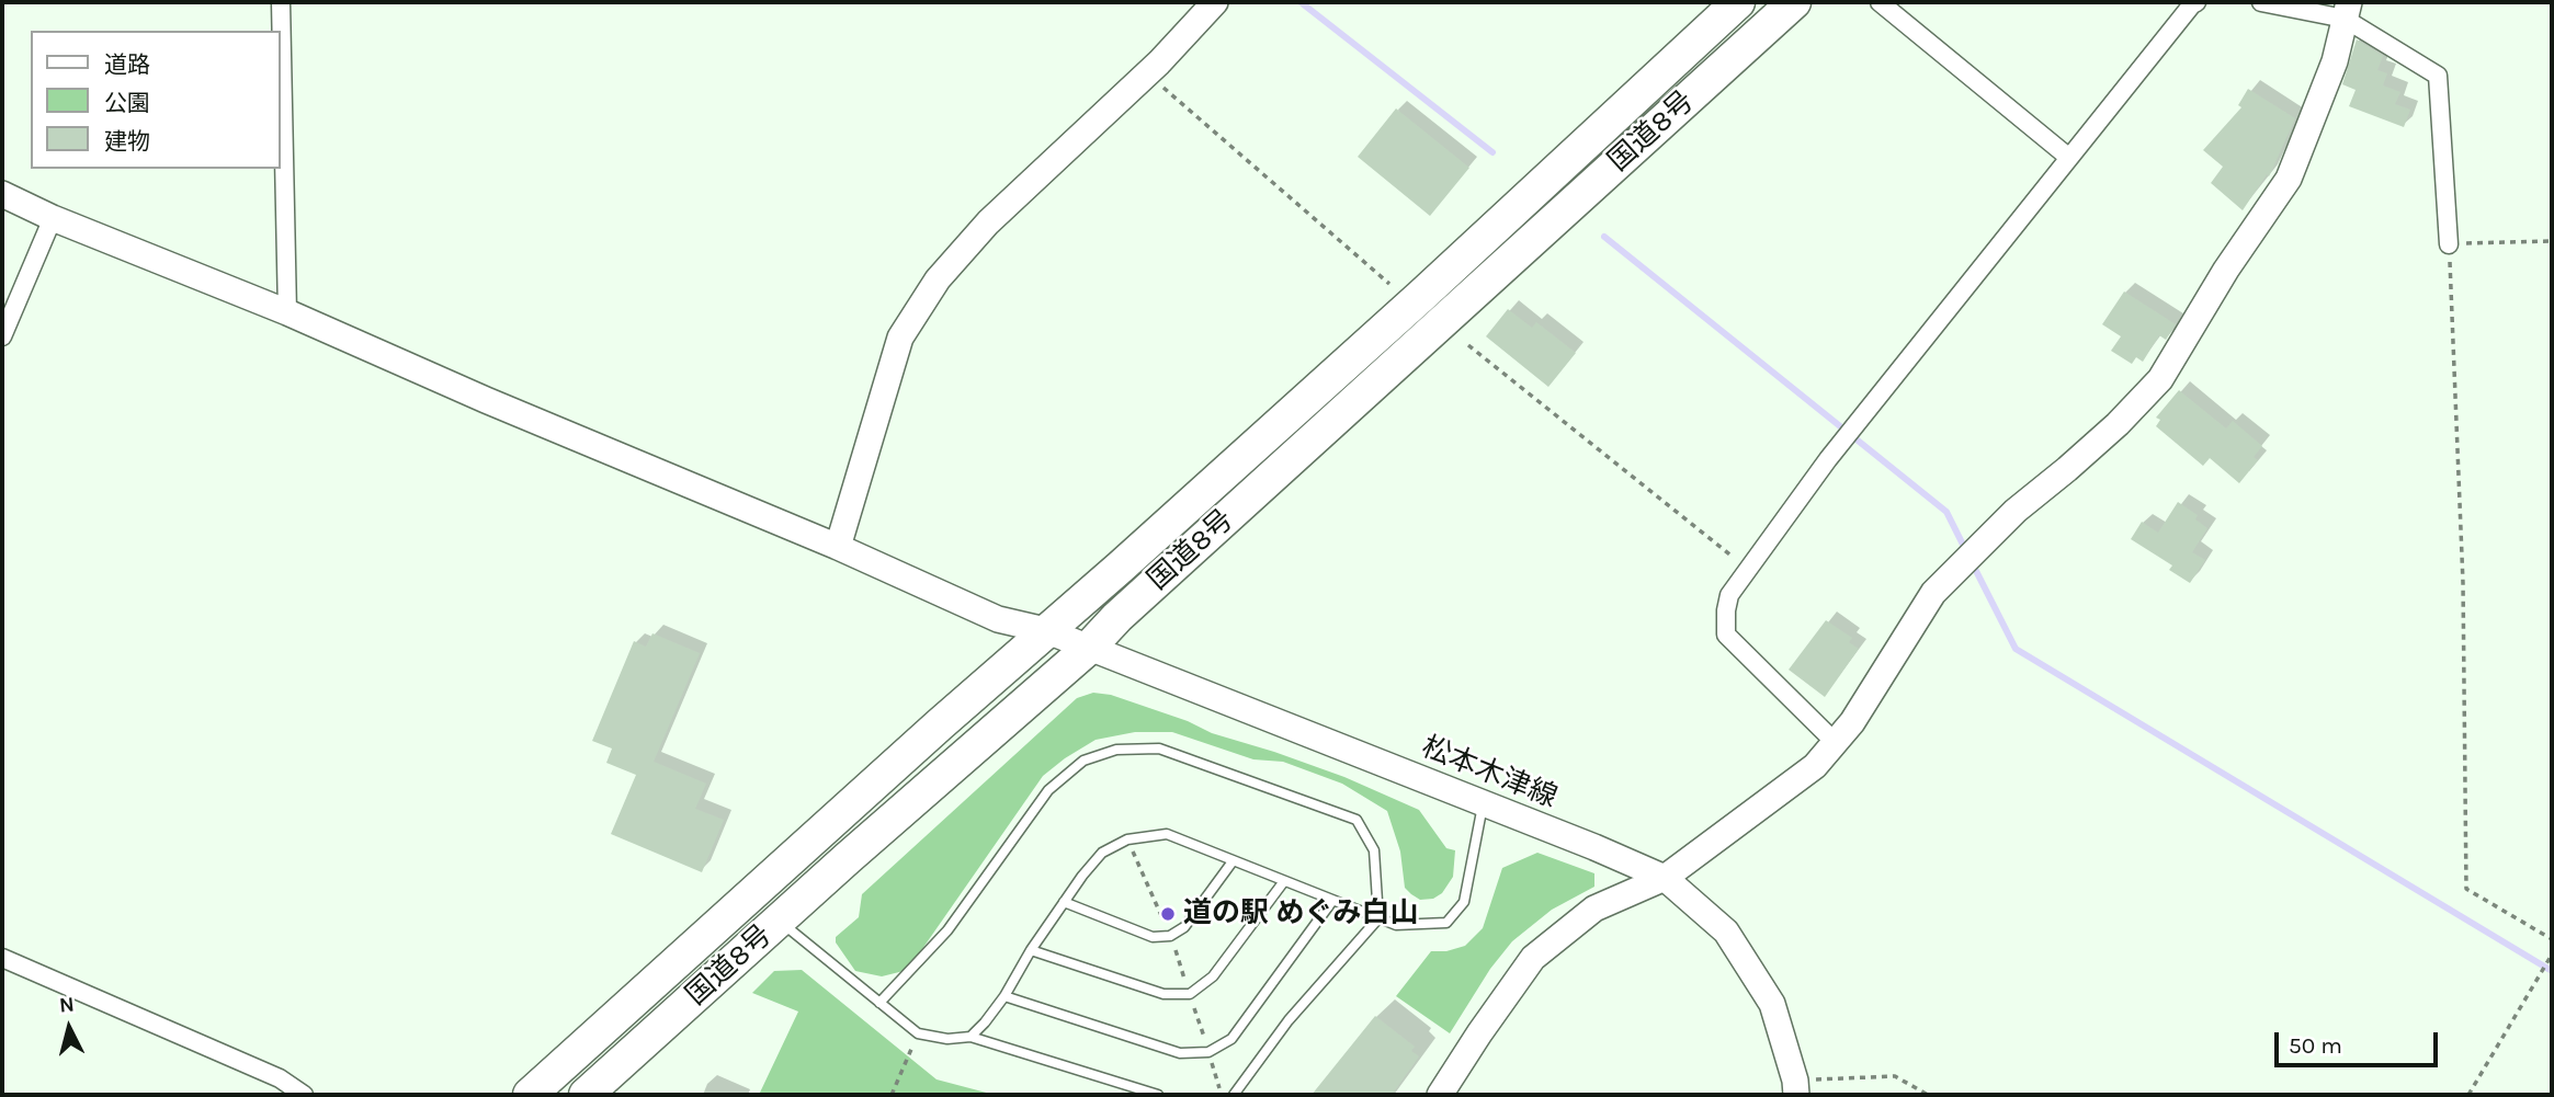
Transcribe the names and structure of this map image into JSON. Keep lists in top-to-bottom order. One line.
{"streets":{"highway":["国道8号"],"street":["松本木津線"]},"crossings":[["国道8号","松本木津線"]],"places":["道の駅 めぐみ白山"],"legend":["道路","公園","建物"],"scale_bar":"50 m","north":"top"}
